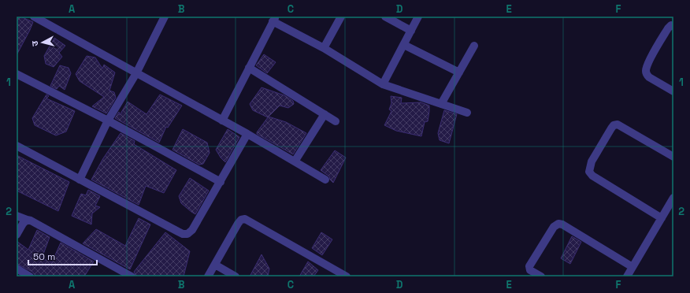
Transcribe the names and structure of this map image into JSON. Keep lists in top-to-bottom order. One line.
{"scale_bar":"50 m","north":"left","grid":{"columns":["A","B","C","D","E","F"],"rows":["1","2"]}}
